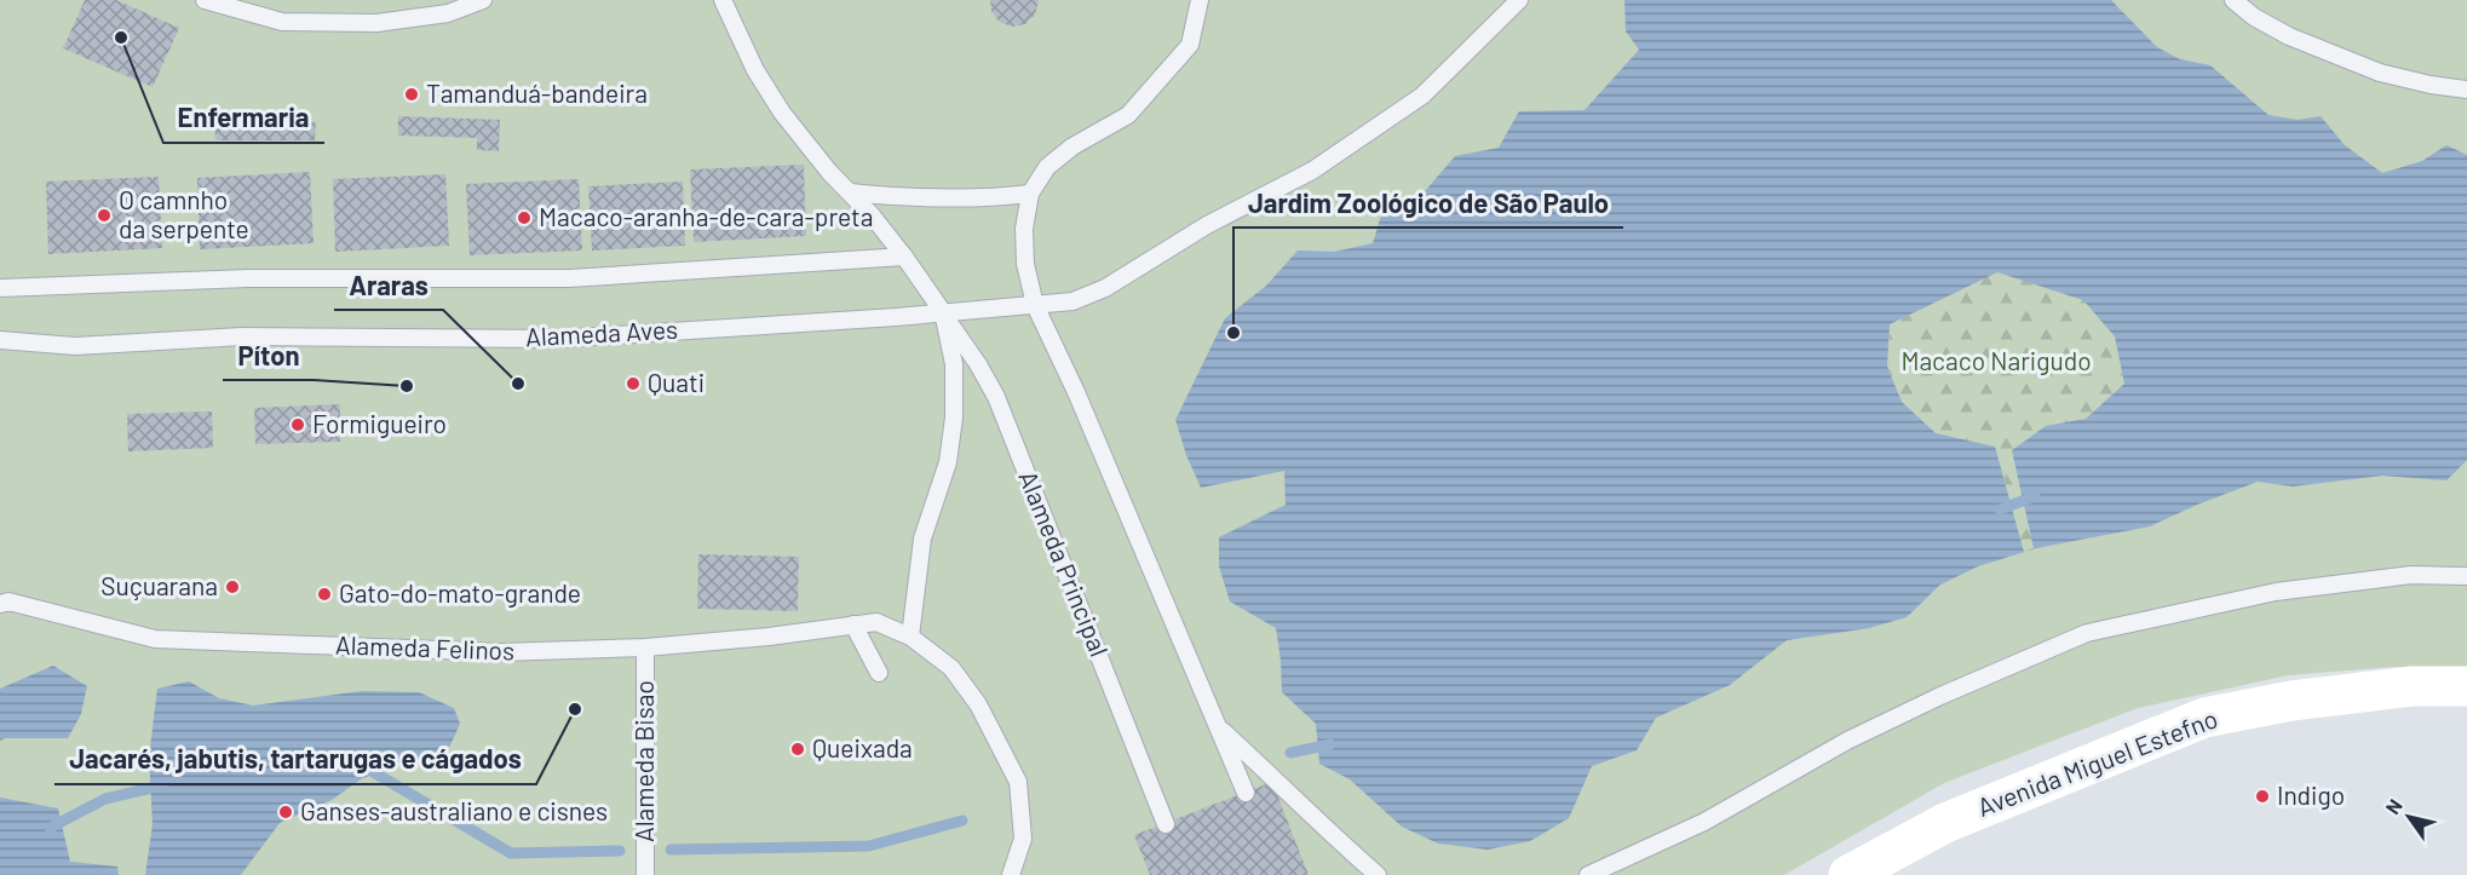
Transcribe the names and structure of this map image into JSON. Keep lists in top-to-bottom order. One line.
{"streets":{"main road":["Avenida Miguel Estefno"],"lane":["Alameda Aves","Alameda Principal","Alameda Felinos","Alameda Bisao"]},"crossings":[["Alameda Aves","Alameda Principal"],["Alameda Felinos","Alameda Bisao"]],"parks":["Macaco Narigudo"],"places":["Enfermaria","Tamanduá-bandeira","O camnho da serpente","Macaco-aranha-de-cara-preta","Jardim Zoológico de São Paulo","Araras","Quati","Píton","Formigueiro","Suçuarana","Gato-do-mato-grande","Jacarés, jabutis, tartarugas e cágados","Queixada","Indigo","Ganses-australiano e cisnes"],"north":"top left"}
